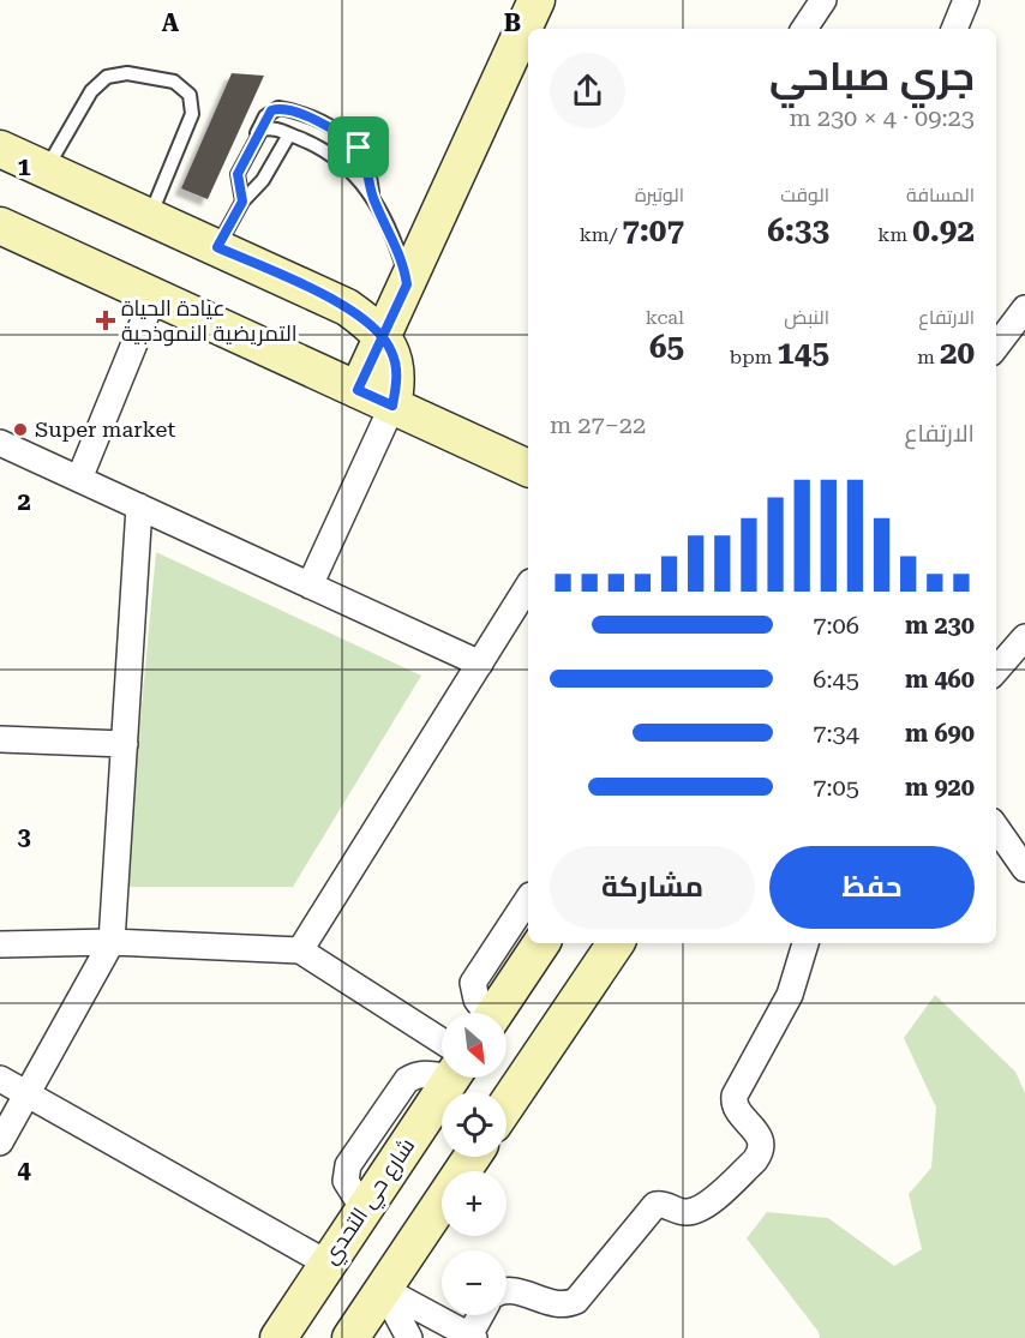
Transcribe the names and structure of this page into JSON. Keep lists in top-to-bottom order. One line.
{"streets":{"main road":["شارع حي التحدي"]},"places":{"health":["عيادة الحياة التمريضية النموذجية"],"other":["Super market"]},"north":"bottom right","page":{"heading":["جري صباحي","09:23 · 4 × 230 m"],"stats":[["المسافة","0.92 km"],["الوقت","6:33"],["الوتيرة","7:07 /km"],["الارتفاع","20 m"],["النبض","145 bpm"],["kcal","65"]],"chart":["الارتفاع","22–27 m"],"list":[{"name":"230 m","note":"7:06"},{"name":"460 m","note":"6:45"},{"name":"690 m","note":"7:34"},{"name":"920 m","note":"7:05"}],"buttons":["حفظ","مشاركة"],"map_buttons":["+","−"]},"grid":{"columns":["A","B"],"rows":["1","2","3","4"]}}
